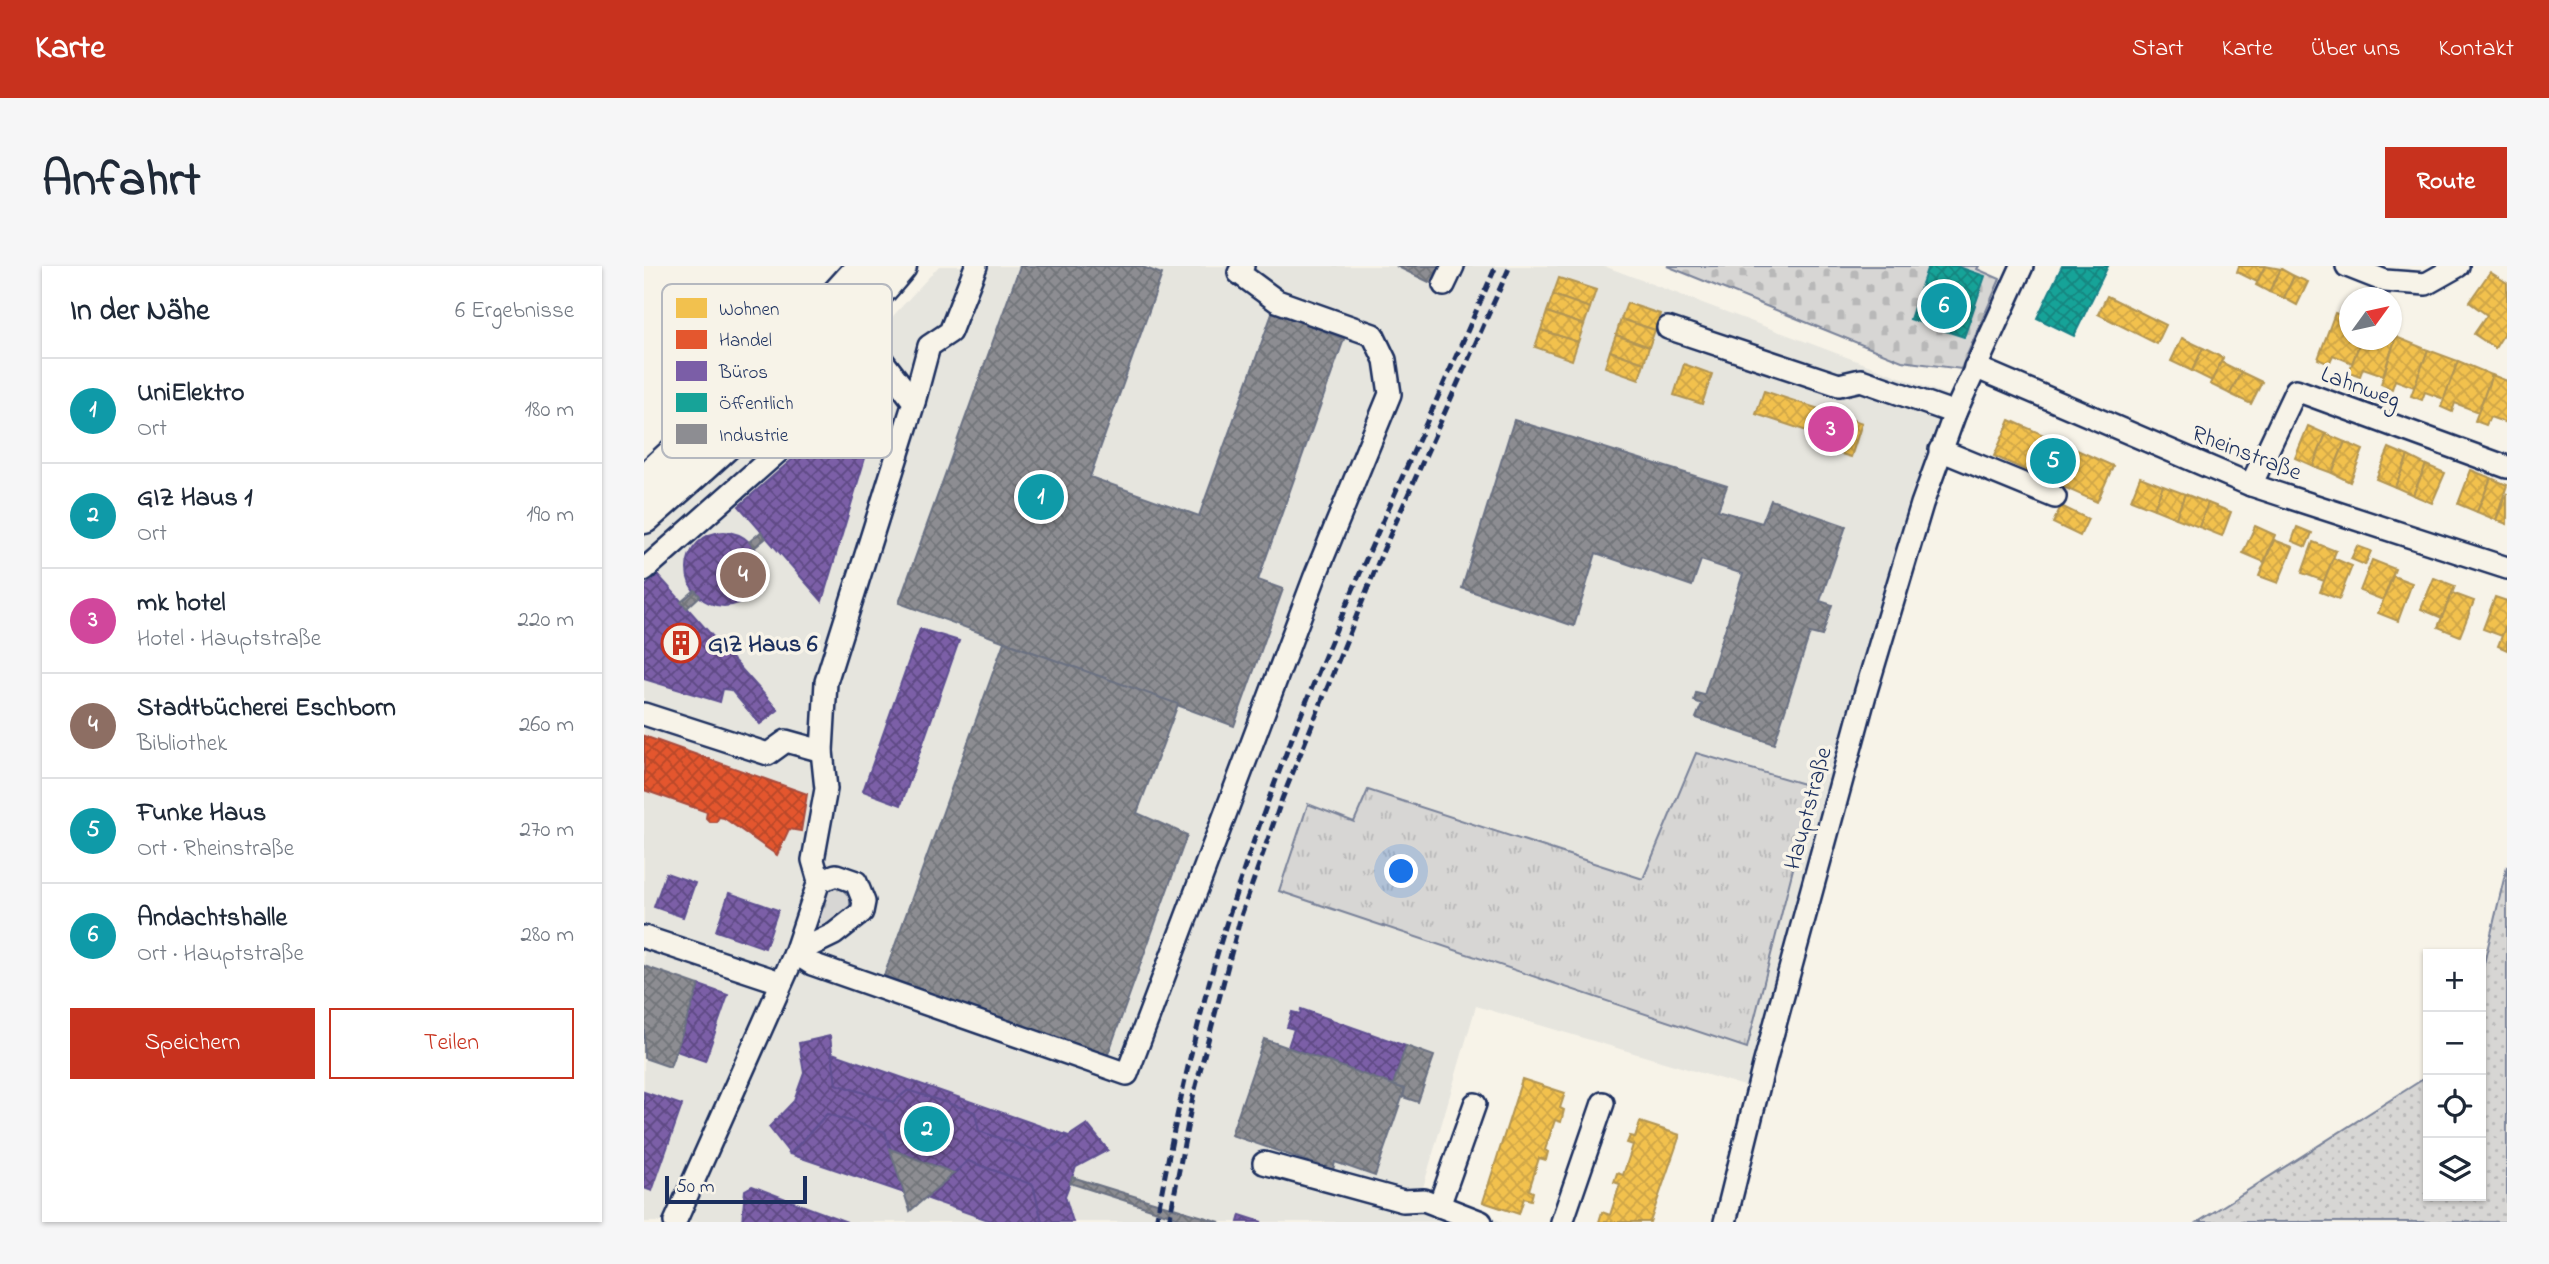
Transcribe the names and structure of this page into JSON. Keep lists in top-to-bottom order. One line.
{"streets":{"street":["Lahnweg","Rheinstraße","Hauptstraße"]},"crossings":[["Lahnweg","Rheinstraße"],["Rheinstraße","Hauptstraße"]],"places":{"building":["GIZ Haus 6"]},"legend":["Wohnen","Handel","Büros","Öffentlich","Industrie"],"scale_bar":"50 m","north":"top right","page":{"header":"Karte","nav":["Start","Karte","Über uns","Kontakt"],"title":"Anfahrt","buttons":["Route",["Speichern","Teilen"]],"heading":["In der Nähe","6 Ergebnisse"],"pins":["6","3","5","1","4","2"],"list":[{"mark":"1","name":"UniElektro","note":"Ort","value":"180 m"},{"mark":"2","name":"GIZ Haus 1","note":"Ort","value":"190 m"},{"mark":"3","name":"mk hotel","note":"Hotel · Hauptstraße","value":"220 m"},{"mark":"4","name":"Stadtbücherei Eschborn","note":"Bibliothek","value":"260 m"},{"mark":"5","name":"Funke Haus","note":"Ort · Rheinstraße","value":"270 m"},{"mark":"6","name":"Andachtshalle","note":"Ort · Hauptstraße","value":"280 m"}],"map_buttons":["+","−"],"scale":"50 m"}}
